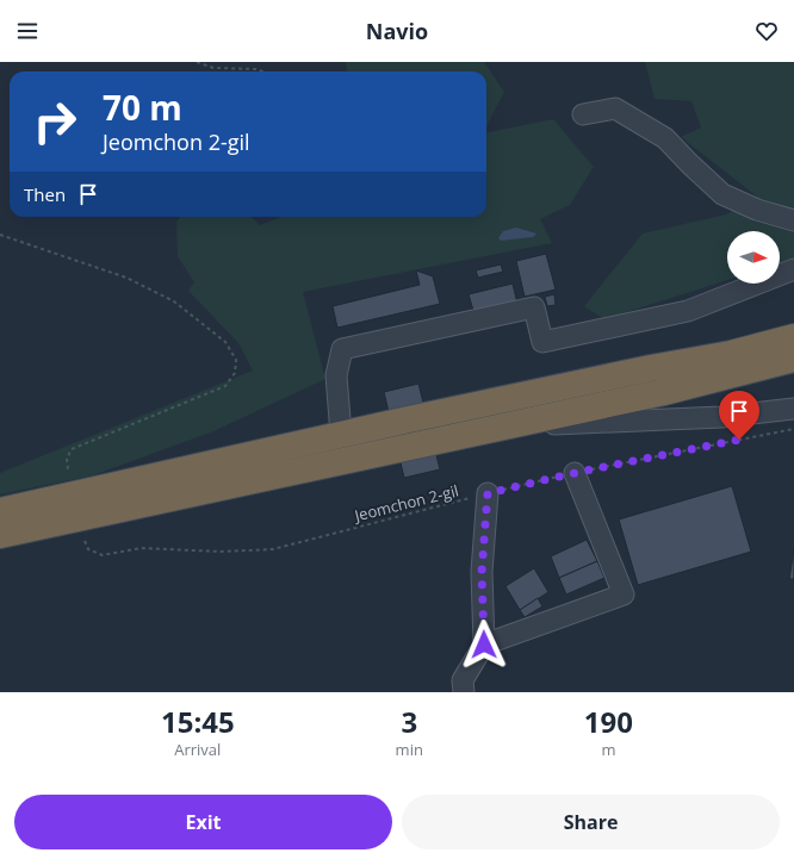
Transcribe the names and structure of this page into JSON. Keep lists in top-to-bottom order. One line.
{"streets":{"path":["Jeomchon 2-gil"]},"north":"right","page":{"header":"Navio","turn":["70 m","Jeomchon 2-gil"],"then":"Then","eta":["15:45","Arrival","3","min","190","m"],"buttons":["Exit","Share"]}}
